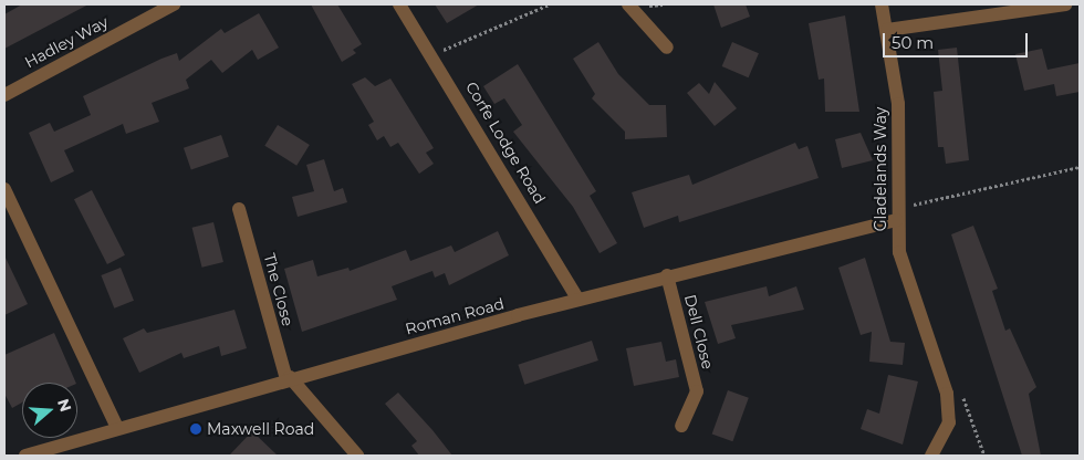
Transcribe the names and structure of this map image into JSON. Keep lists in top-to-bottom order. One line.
{"streets":{"street":["Hadley Way","Corfe Lodge Road","Gladelands Way","The Close","Roman Road","Dell Close"]},"crossings":[["Corfe Lodge Road","Roman Road"],["Gladelands Way","Roman Road"],["The Close","Roman Road"],["Roman Road","Dell Close"]],"places":["Maxwell Road"],"scale_bar":"50 m","north":"right"}
